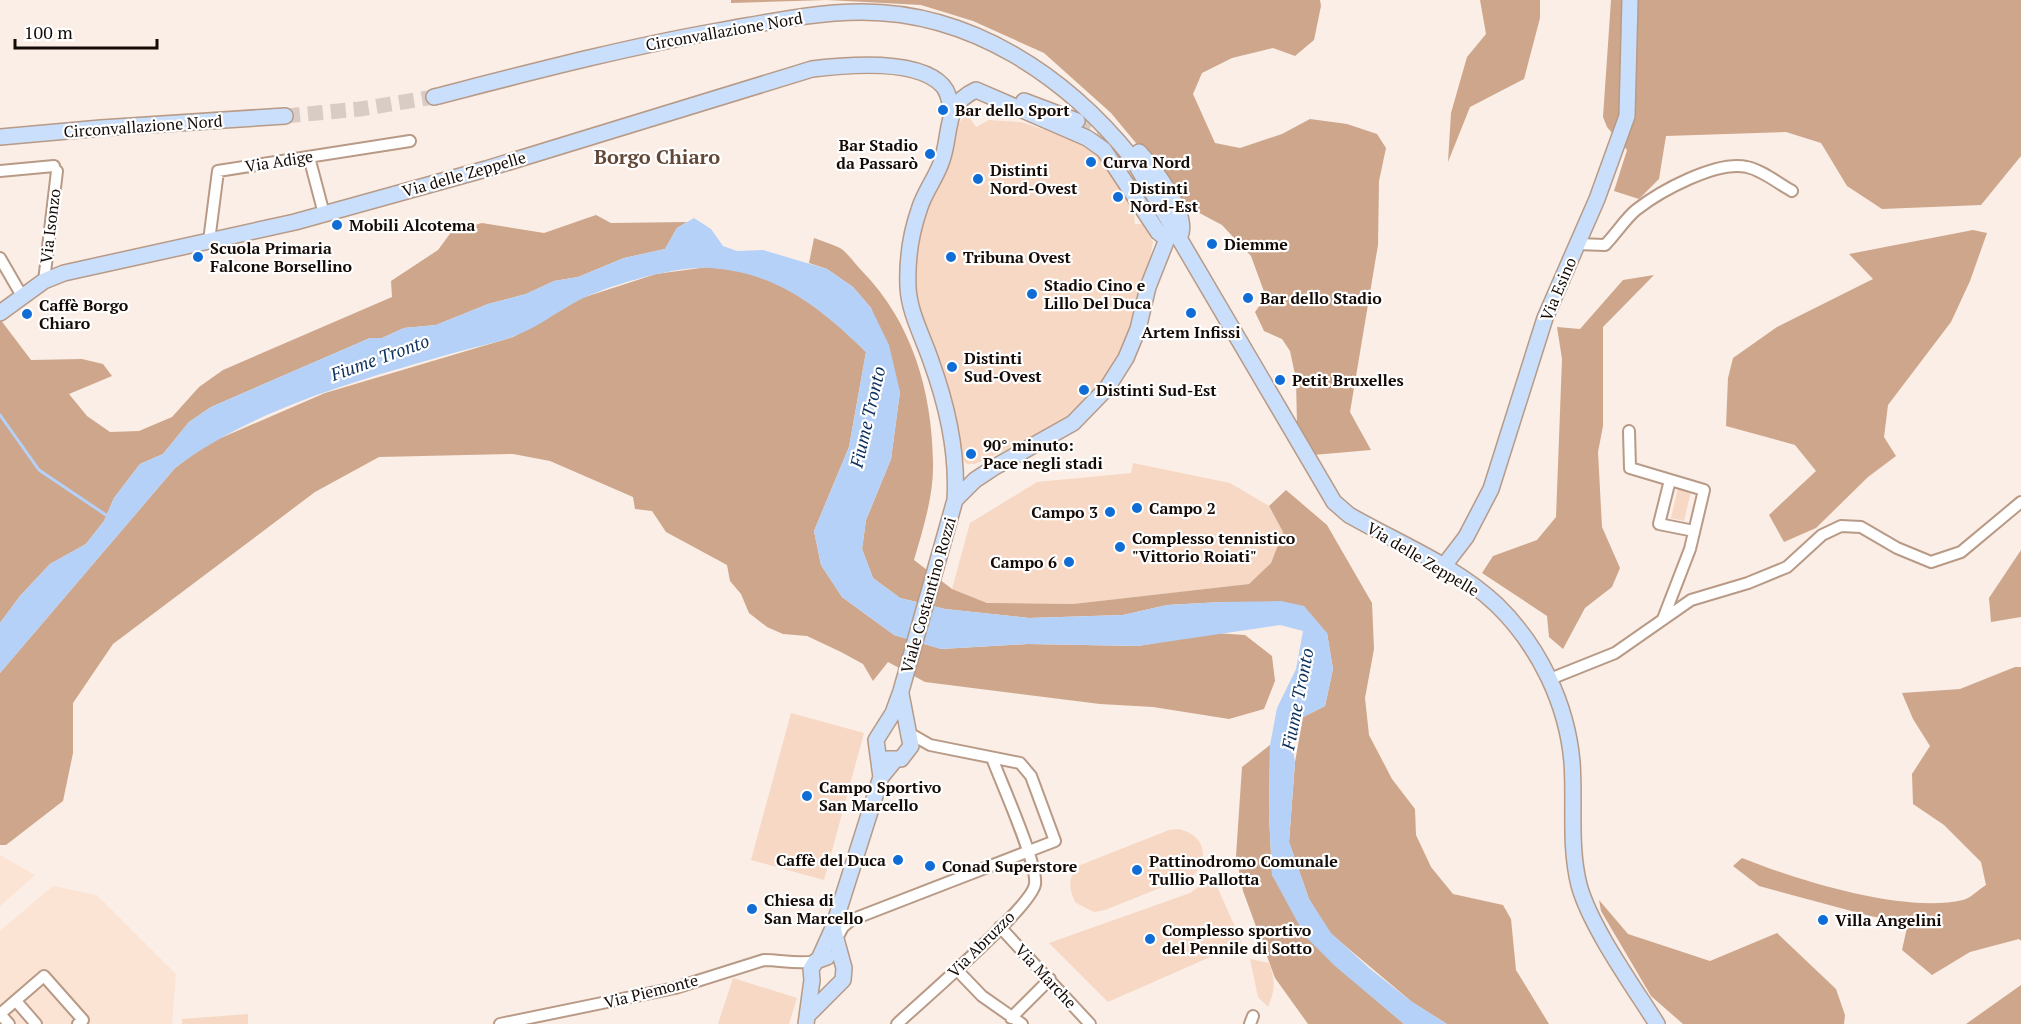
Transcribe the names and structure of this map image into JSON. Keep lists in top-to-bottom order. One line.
{"streets":{"street":["Circonvallazione Nord","Via Adige","Via delle Zeppelle","Via Isonzo","Via Esino","Viale Costantino Rozzi","Via Abruzzo","Via Marche","Via Piemonte"]},"crossings":[["Circonvallazione Nord","Via delle Zeppelle"],["Circonvallazione Nord","Viale Costantino Rozzi"],["Via Adige","Via delle Zeppelle"],["Via delle Zeppelle","Via Isonzo"],["Via delle Zeppelle","Via Esino"],["Via delle Zeppelle","Viale Costantino Rozzi"],["Viale Costantino Rozzi","Via Abruzzo"],["Viale Costantino Rozzi","Via Piemonte"],["Via Abruzzo","Via Marche"]],"districts":["Borgo Chiaro"],"water":["Fiume Tronto"],"places":["Bar dello Sport","Bar Stadio da Passarò","Curva Nord","Distinti Nord-Ovest","Distinti Nord-Est","Mobili Alcotema","Diemme","Scuola Primaria Falcone Borsellino","Tribuna Ovest","Stadio Cino e Lillo Del Duca","Bar dello Stadio","Artem Infissi","Caffè Borgo Chiaro","Distinti Sud-Ovest","Petit Bruxelles","Distinti Sud-Est","90° minuto: Pace negli stadi","Campo 2","Campo 3","Complesso tennistico \"Vittorio Roiati\"","Campo 6","Campo Sportivo San Marcello","Caffè del Duca","Conad Superstore","Pattinodromo Comunale Tullio Pallotta","Chiesa di San Marcello","Villa Angelini","Complesso sportivo del Pennile di Sotto"],"scale_bar":"100 m"}
